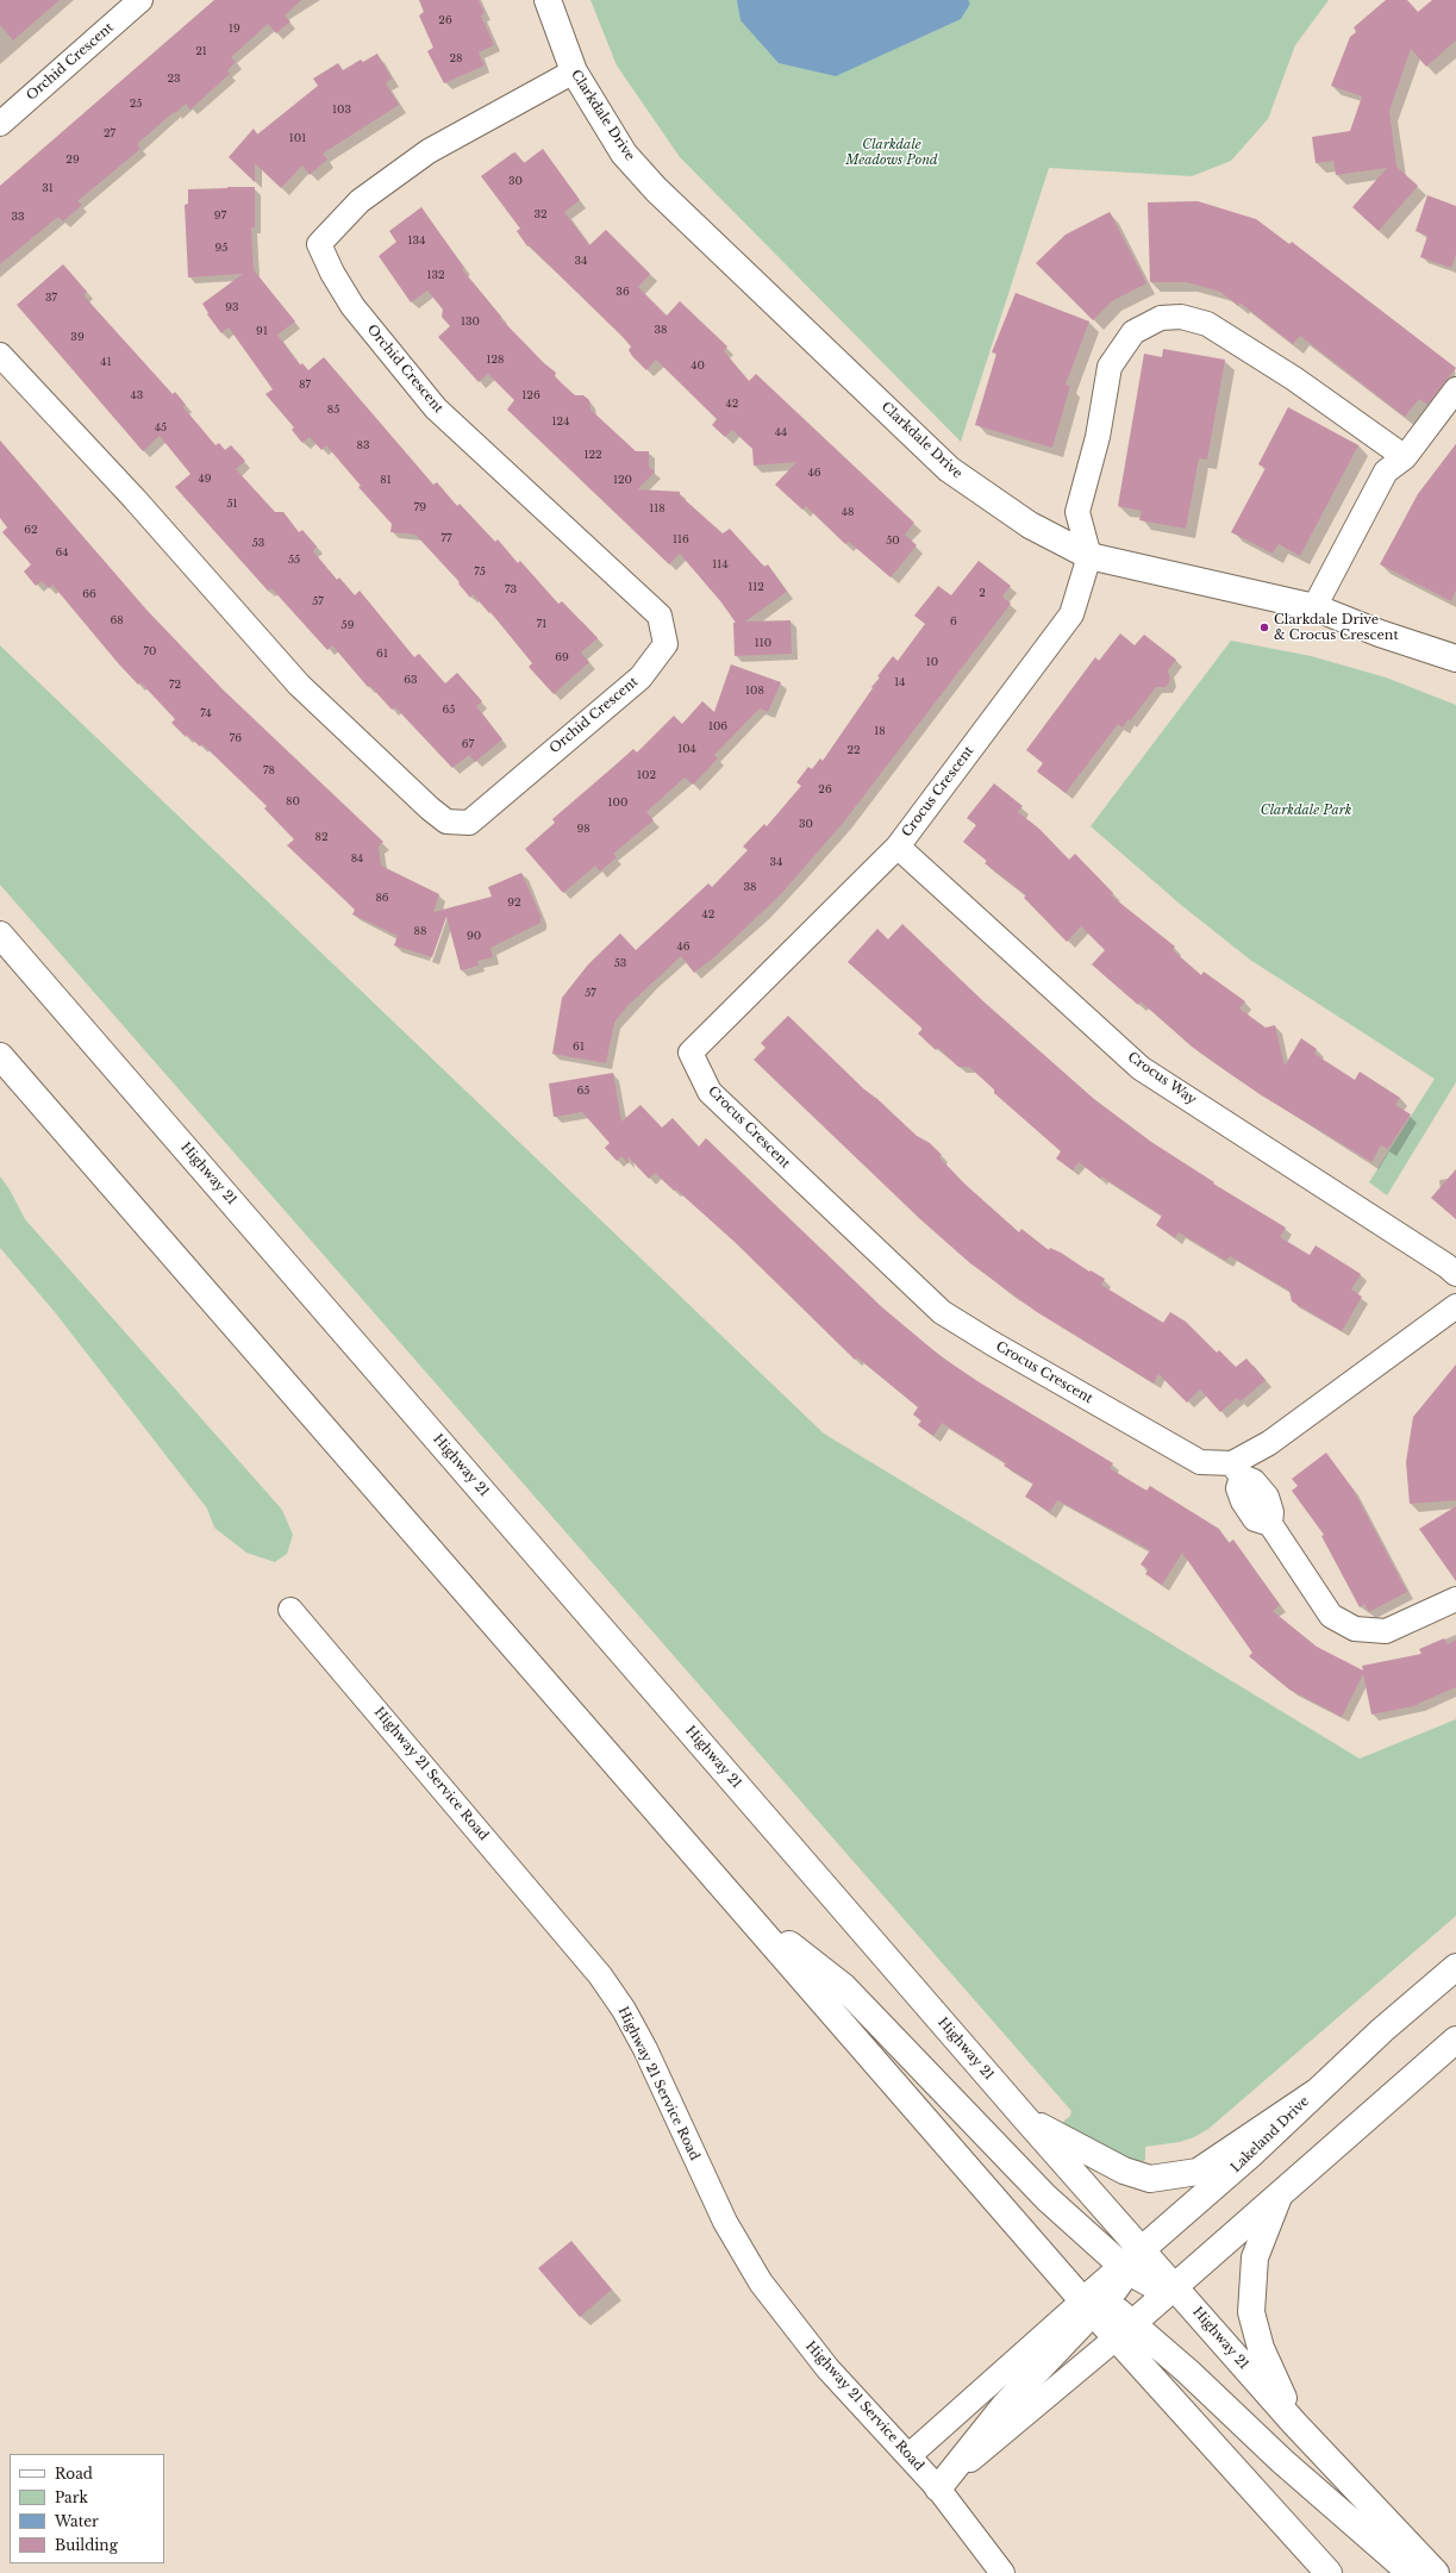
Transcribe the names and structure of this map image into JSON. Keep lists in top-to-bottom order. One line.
{"streets":{"main road":["Clarkdale Drive","Highway 21","Lakeland Drive"],"street":["Orchid Crescent","Crocus Crescent","Crocus Way","Highway 21 Service Road"]},"crossings":[["Orchid Crescent","Clarkdale Drive"],["Clarkdale Drive","Crocus Crescent"],["Crocus Crescent","Crocus Way"],["Highway 21","Lakeland Drive"]],"parks":["Clarkdale Meadows Pond","Clarkdale Park"],"places":["Clarkdale Drive & Crocus Crescent"],"house_numbers":["26","19","21","28","23","25","103","27","101","29","30","31","32","97","33","134","95","34","132","36","37","93","130","38","91","39","128","41","40","87","43","126","42","85","124","45","44","83","122","46","49","81","120","51","79","118","48","62","77","116","50","53","64","55","114","75","112","73","2","66","57","68","6","71","59","110","70","61","69","10","63","14","72","108","65","74","106","18","76","67","104","22","78","102","26","80","100","30","98","82","84","34","38","86","92","42","88","90","46","53","57","61","65"],"legend":["Road","Park","Water","Building"]}
